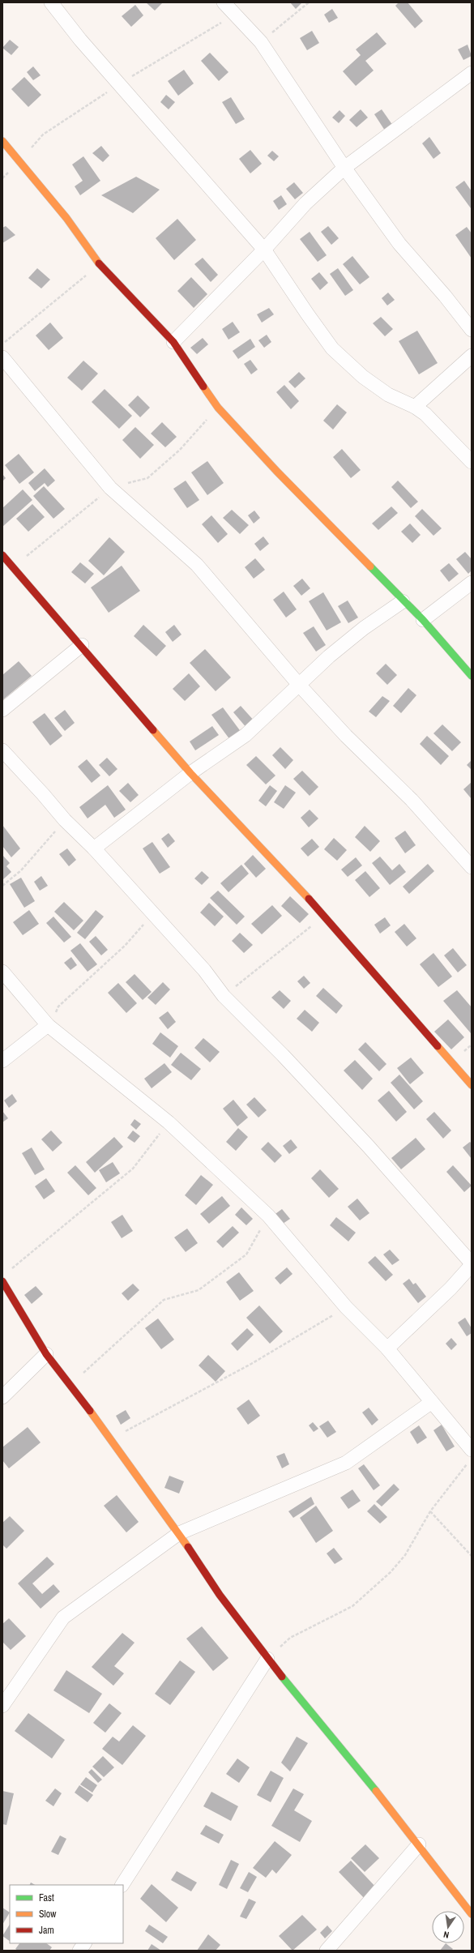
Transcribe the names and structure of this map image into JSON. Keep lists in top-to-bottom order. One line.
{"legend":["Fast","Slow","Jam"],"north":"bottom"}
